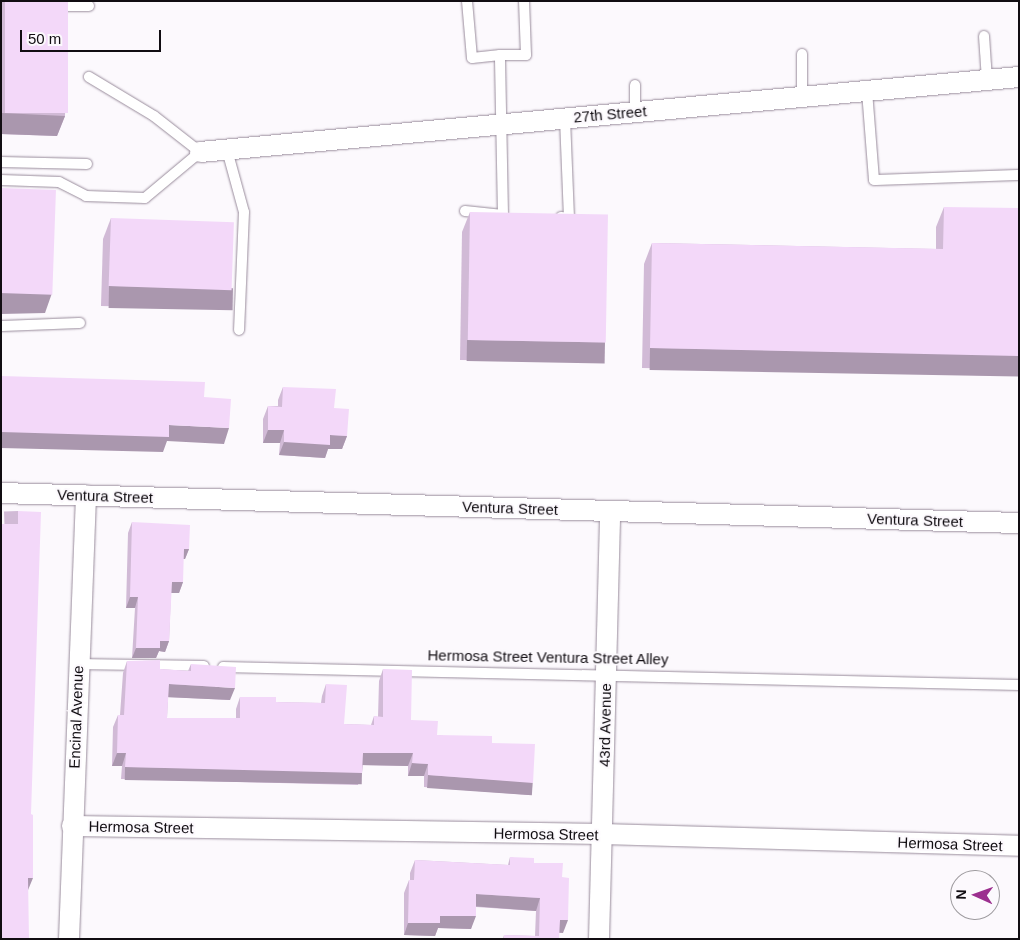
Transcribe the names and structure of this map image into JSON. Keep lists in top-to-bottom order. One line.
{"streets":{"street":["27th Street","Ventura Street","Encinal Avenue","43rd Avenue","Hermosa Street"],"lane":["Hermosa Street Ventura Street Alley"]},"crossings":[["Ventura Street","Encinal Avenue"],["Ventura Street","43rd Avenue"],["Hermosa Street Ventura Street Alley","Encinal Avenue"],["Hermosa Street Ventura Street Alley","43rd Avenue"],["Encinal Avenue","Hermosa Street"],["43rd Avenue","Hermosa Street"]],"scale_bar":"50 m","north":"left"}
